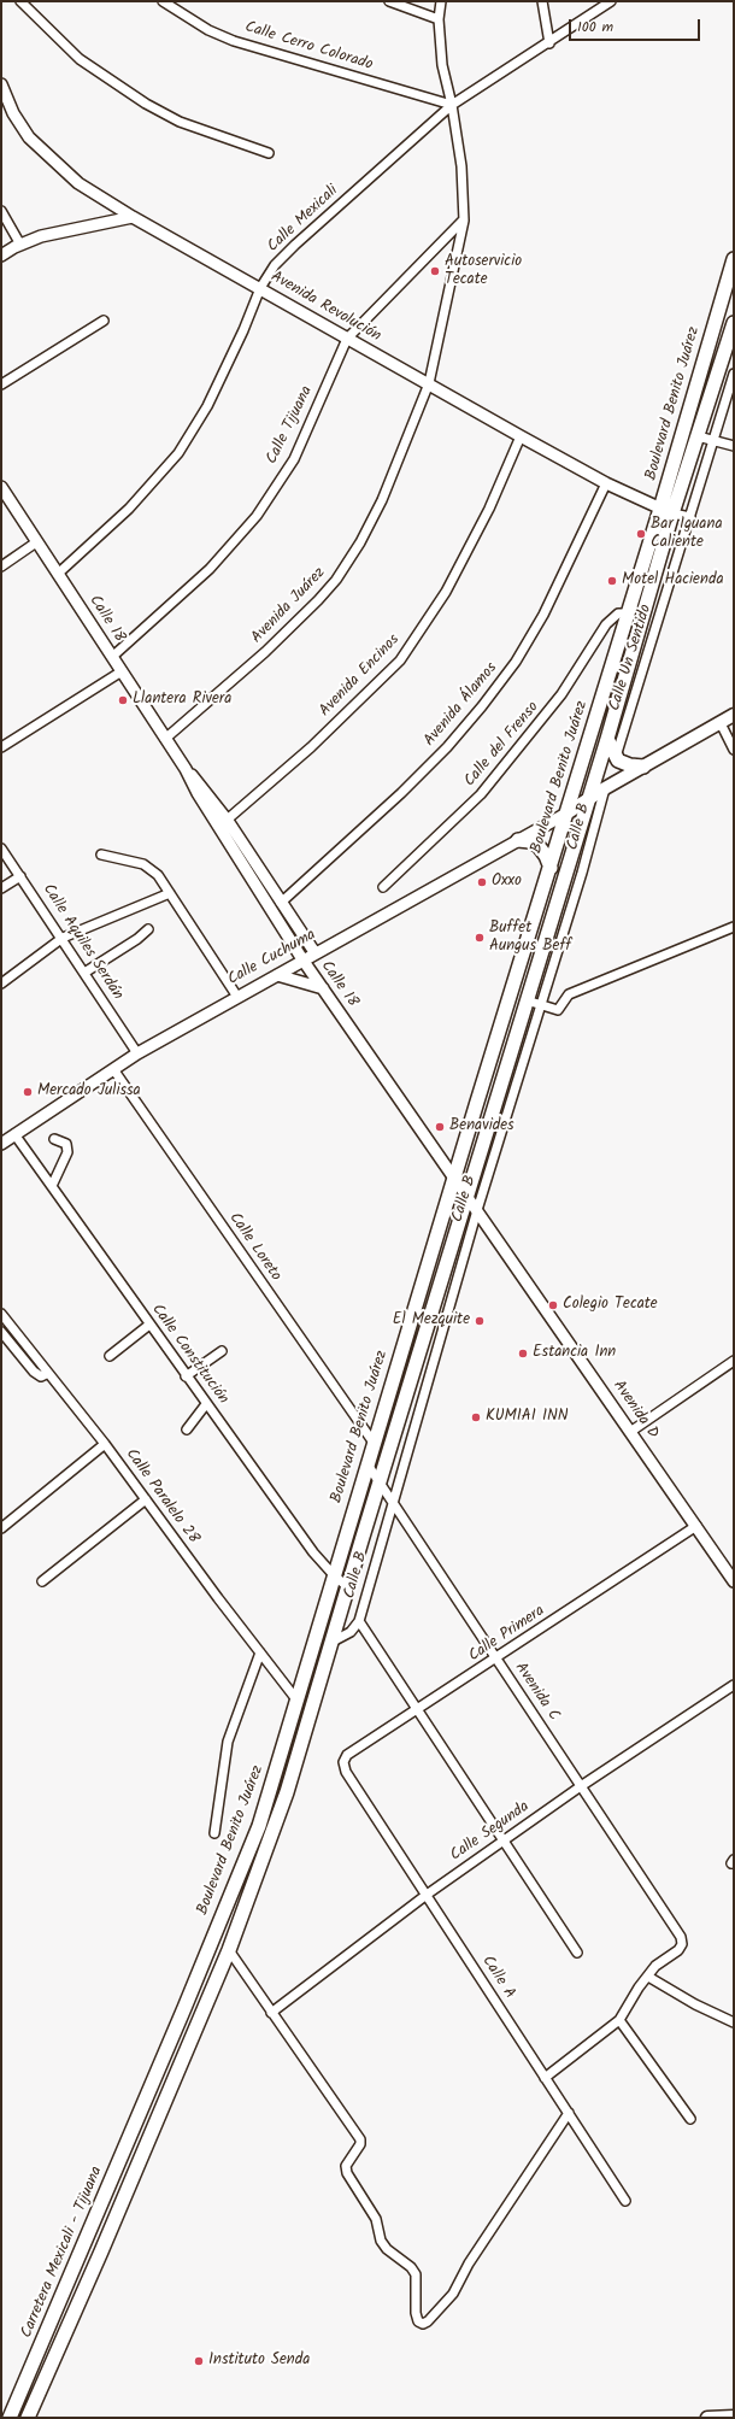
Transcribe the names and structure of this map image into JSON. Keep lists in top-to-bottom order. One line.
{"streets":{"main road":["Boulevard Benito Juárez","Carretera Mexicali - Tijuana"],"street":["Calle Cerro Colorado","Calle Mexicali","Avenida Revolución","Calle Tijuana","Avenida Juárez","Calle 18","Calle Un Sentido","Avenida Encinos","Avenida Álamos","Calle del Frenso","Calle B","Calle Aquiles Serdán","Calle Cuchuma","Calle Loreto","Calle Constitución","Avenida D","Calle Paralelo 28","Calle Primera","Avenida C","Calle Segunda","Calle A"]},"crossings":[["Calle Cerro Colorado","Calle Mexicali"],["Calle Cerro Colorado","Avenida Juárez"],["Calle Mexicali","Avenida Revolución"],["Calle Mexicali","Avenida Juárez"],["Calle Mexicali","Calle 18"],["Avenida Revolución","Boulevard Benito Juárez"],["Avenida Revolución","Calle Tijuana"],["Avenida Revolución","Avenida Juárez"],["Avenida Revolución","Avenida Encinos"],["Avenida Revolución","Avenida Álamos"],["Boulevard Benito Juárez","Calle 18"],["Boulevard Benito Juárez","Calle del Frenso"],["Boulevard Benito Juárez","Calle B"],["Boulevard Benito Juárez","Calle Cuchuma"],["Boulevard Benito Juárez","Calle Loreto"],["Boulevard Benito Juárez","Calle Constitución"],["Boulevard Benito Juárez","Calle Paralelo 28"],["Boulevard Benito Juárez","Avenida C"],["Boulevard Benito Juárez","Carretera Mexicali - Tijuana"],["Calle Tijuana","Avenida Juárez"],["Calle Tijuana","Calle 18"],["Avenida Juárez","Calle 18"],["Calle 18","Avenida Encinos"],["Calle 18","Avenida Álamos"],["Calle 18","Calle B"],["Calle 18","Calle Cuchuma"],["Calle 18","Avenida D"],["Calle B","Avenida D"],["Calle B","Calle Primera"],["Calle B","Avenida C"],["Calle B","Calle Segunda"],["Calle Aquiles Serdán","Calle Cuchuma"],["Calle Cuchuma","Calle Loreto"],["Calle Cuchuma","Calle Constitución"],["Avenida D","Calle Primera"],["Calle Primera","Avenida C"],["Calle Primera","Calle A"],["Avenida C","Calle Segunda"],["Calle Segunda","Calle A"]],"places":["Autoservicio Tecate","Bar Iguana Caliente","Motel Hacienda","Llantera Rivera","Oxxo","Buffet Aungus Beff","Mercado Julissa","Benavides","Colegio Tecate","El Mezquite","Estancia Inn","KUMIAI INN","Instituto Senda"],"scale_bar":"100 m"}
